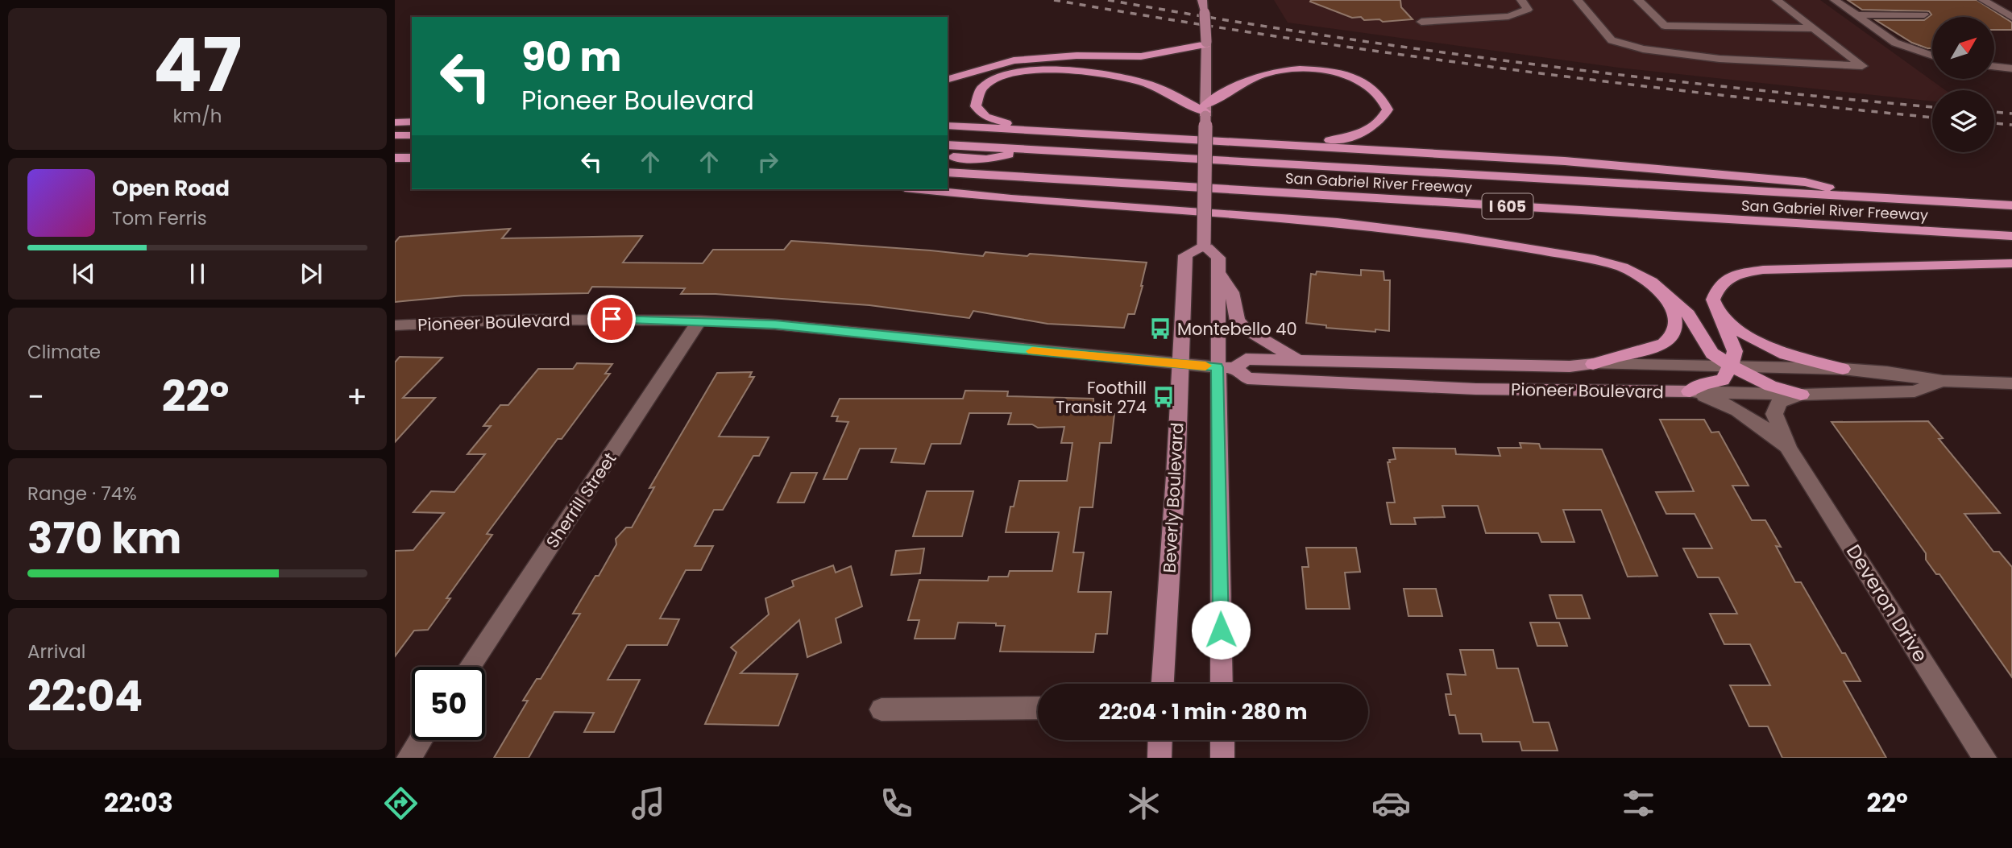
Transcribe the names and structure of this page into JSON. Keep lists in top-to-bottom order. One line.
{"streets":{"highway":["San Gabriel River Freeway","I 605"],"main road":["Pioneer Boulevard","Beverly Boulevard"],"street":["Sherrill Street","Deveron Drive"]},"crossings":[["Pioneer Boulevard","Beverly Boulevard"],["Pioneer Boulevard","Sherrill Street"],["Pioneer Boulevard","Deveron Drive"]],"places":{"bus stop":["Montebello 40","Foothill Transit 274"]},"north":"top right","page":{"tile":[["47","km/h"],"Climate",["Range · 74%","370 km"],["Arrival","22:04"]],"turn":["90 m","Pioneer Boulevard"],"song":["Open Road","Tom Ferris"],"heat":["−","22°","+"],"limit":"50","trip":"22:04 · 1 min · 280 m","tabs":["22:03","22°"]}}
